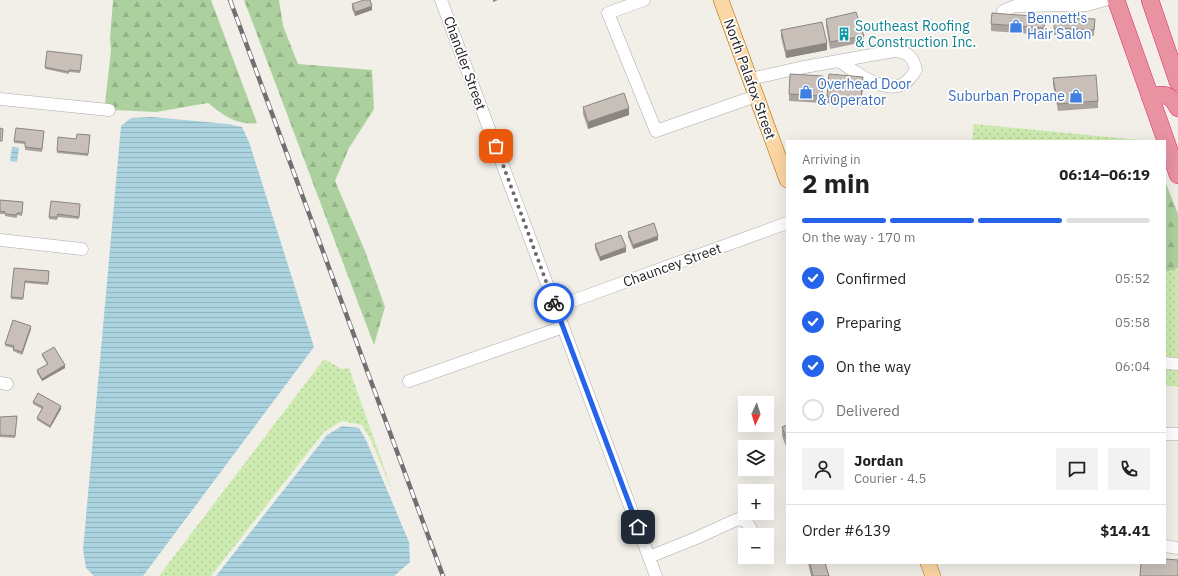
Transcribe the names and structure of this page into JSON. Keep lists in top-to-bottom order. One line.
{"streets":{"main road":["North Palafox Street"],"street":["Chandler Street","Chauncey Street"]},"crossings":[["Chandler Street","Chauncey Street"]],"places":{"shop":["Bennett's Hair Salon","Overhead Door & Operator","Suburban Propane"],"building":["Southeast Roofing & Construction Inc."]},"north":"bottom","page":{"heading":["2 min","Arriving in","06:14–06:19"],"panel":["Jordan","Courier · 4.5","Order #6139","$14.41"],"bar":"On the way · 170 m","list":[["Confirmed","05:52"],["Preparing","05:58"],["On the way","06:04"],"Delivered"],"map_buttons":["+","−"]}}
